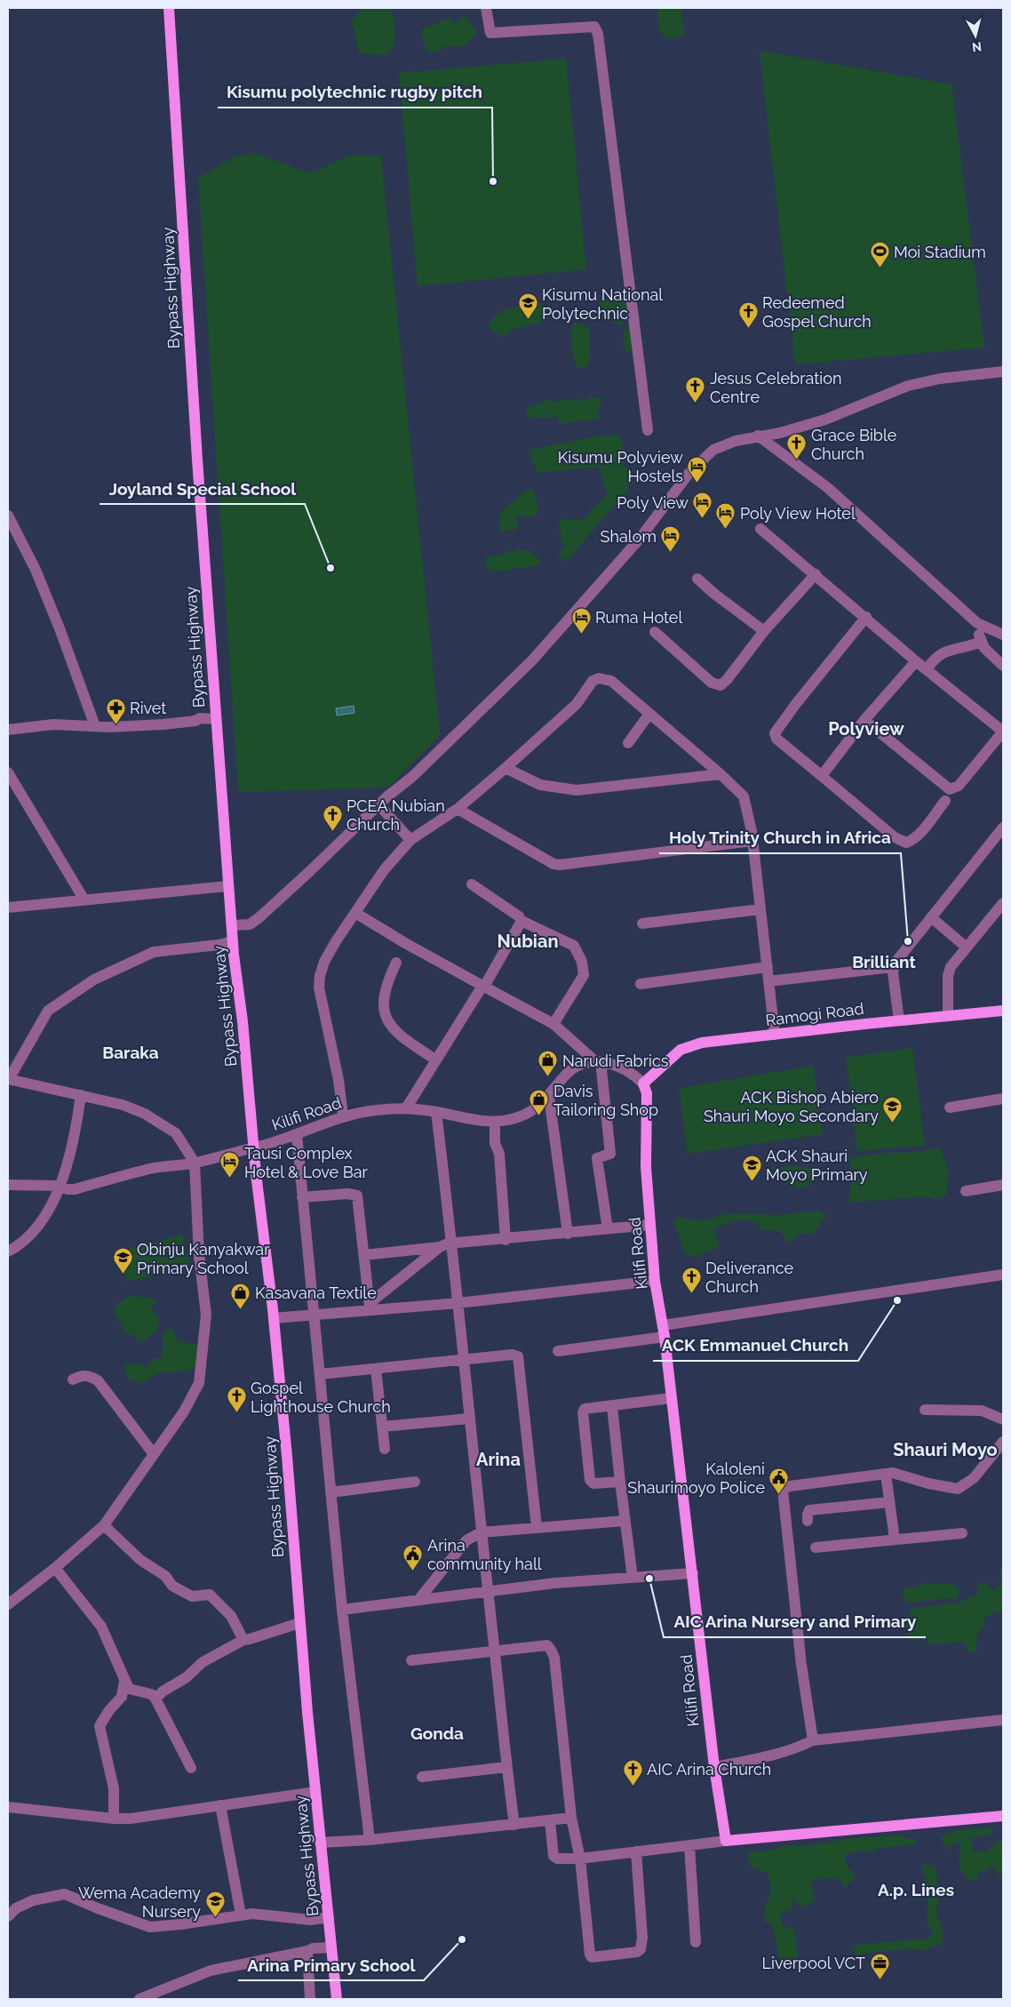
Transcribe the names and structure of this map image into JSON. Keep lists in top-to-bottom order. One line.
{"streets":{"main road":["Bypass Highway","Ramogi Road","Kilifi Road"]},"crossings":[["Bypass Highway","Kilifi Road"],["Ramogi Road","Kilifi Road"]],"districts":["Polyview","Nubian","Brilliant","Baraka","Shauri Moyo","Arina","Gonda","A.p. Lines"],"places":{"other":["Kisumu polytechnic rugby pitch","Joyland Special School","Holy Trinity Church in Africa","ACK Emmanuel Church","AIC Arina Nursery and Primary","Arina Primary School"],"sports":["Moi Stadium"],"school or university":["Kisumu National Polytechnic","ACK Bishop Abiero Shauri Moyo Secondary","ACK Shauri Moyo Primary","Obinju Kanyakwar Primary School","Wema Academy Nursery"],"church":["Redeemed Gospel Church","Jesus Celebration Centre","Grace Bible Church","PCEA Nubian Church","Deliverance Church","Gospel Lighthouse Church","AIC Arina Church"],"hotel":["Kisumu Polyview Hostels","Poly View","Poly View Hotel","Shalom","Ruma Hotel","Tausi Complex Hotel & Love Bar"],"pharmacy":["Rivet"],"shop":["Narudi Fabrics","Davis Tailoring Shop","Kasavana Textile"],"public building":["Kaloleni Shaurimoyo Police","Arina community hall"],"office":["Liverpool VCT"]},"north":"bottom"}
